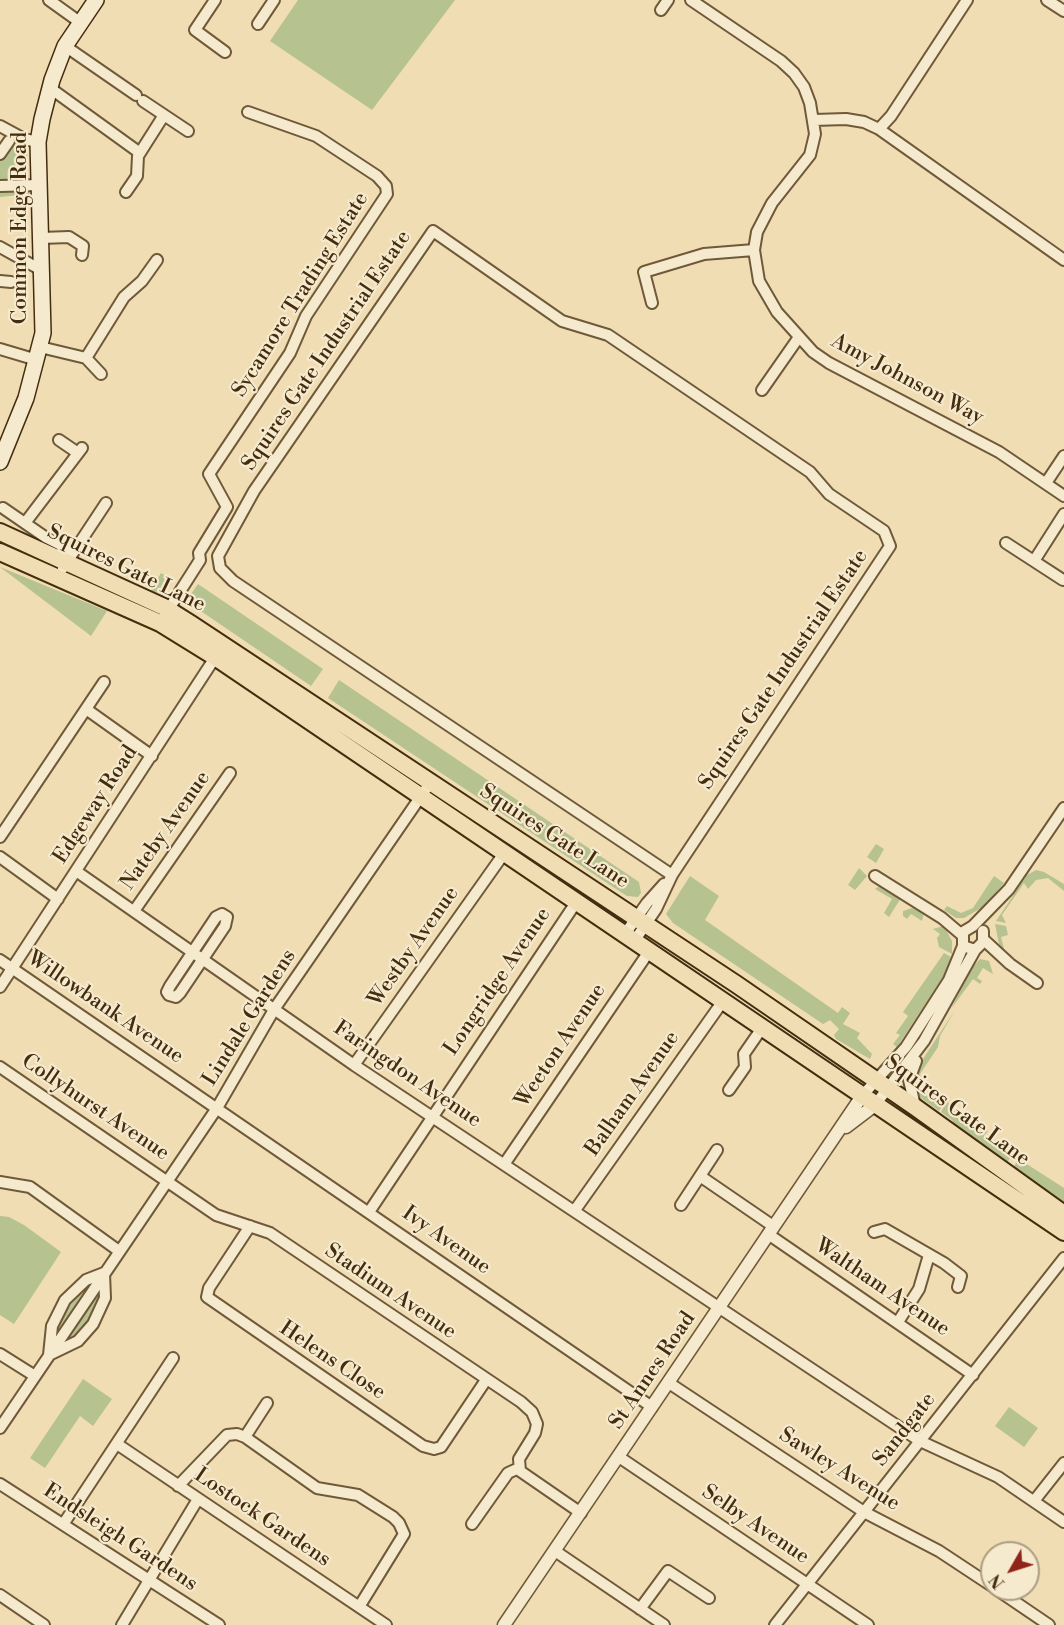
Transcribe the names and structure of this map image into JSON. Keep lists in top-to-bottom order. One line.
{"streets":{"main road":["Common Edge Road","Squires Gate Lane"],"street":["Sycamore Trading Estate","Squires Gate Industrial Estate","Amy Johnson Way","Edgeway Road","Nateby Avenue","Westby Avenue","Longridge Avenue","Willowbank Avenue","Lindale Gardens","Weeton Avenue","Faringdon Avenue","Balham Avenue","Collyhurst Avenue","Ivy Avenue","Waltham Avenue","Stadium Avenue","Helens Close","St Annes Road","Sandgate","Sawley Avenue","Lostock Gardens","Selby Avenue","Endsleigh Gardens"]},"crossings":[["Sycamore Trading Estate","Squires Gate Lane"],["Squires Gate Lane","Edgeway Road"],["Squires Gate Lane","Westby Avenue"],["Squires Gate Lane","Longridge Avenue"],["Squires Gate Lane","Lindale Gardens"],["Squires Gate Lane","Weeton Avenue"],["Squires Gate Lane","Balham Avenue"],["Squires Gate Lane","St Annes Road"],["Edgeway Road","Willowbank Avenue"],["Edgeway Road","Faringdon Avenue"],["Nateby Avenue","Faringdon Avenue"],["Westby Avenue","Faringdon Avenue"],["Longridge Avenue","Faringdon Avenue"],["Longridge Avenue","Ivy Avenue"],["Willowbank Avenue","Lindale Gardens"],["Willowbank Avenue","Ivy Avenue"],["Lindale Gardens","Faringdon Avenue"],["Lindale Gardens","Collyhurst Avenue"],["Lindale Gardens","Ivy Avenue"],["Lindale Gardens","Stadium Avenue"],["Weeton Avenue","Faringdon Avenue"],["Faringdon Avenue","Balham Avenue"],["Faringdon Avenue","St Annes Road"],["Faringdon Avenue","Sandgate"],["Collyhurst Avenue","Stadium Avenue"],["Ivy Avenue","St Annes Road"],["Waltham Avenue","St Annes Road"],["Waltham Avenue","Sandgate"],["Stadium Avenue","Helens Close"],["St Annes Road","Sawley Avenue"],["St Annes Road","Selby Avenue"],["Sandgate","Sawley Avenue"],["Sandgate","Selby Avenue"]],"north":"bottom left"}
